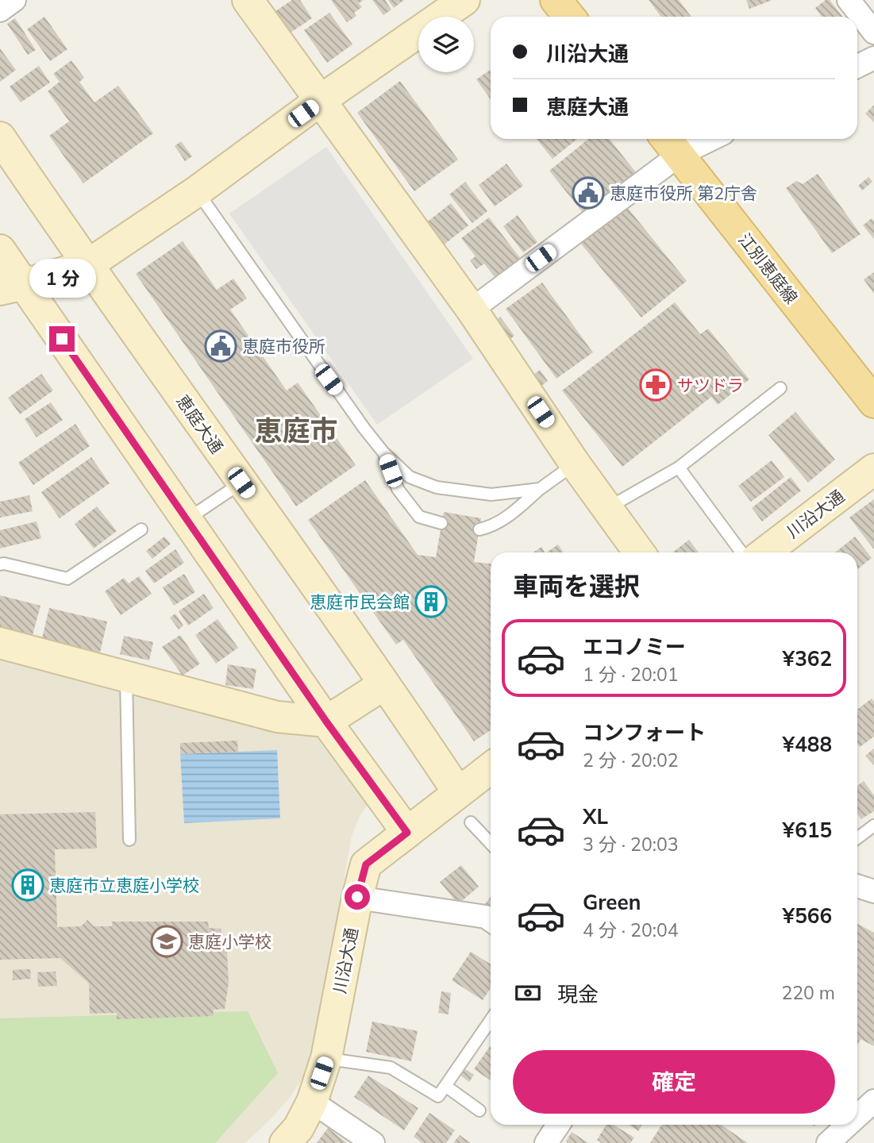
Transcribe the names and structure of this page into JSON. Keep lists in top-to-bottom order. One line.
{"streets":{"main road":["江別恵庭線"],"street":["恵庭大通","川沿大通"]},"crossings":[["恵庭大通","川沿大通"]],"districts":["恵庭市"],"places":{"public building":["恵庭市役所 第2庁舎","恵庭市役所"],"pharmacy":["サツドラ"],"building":["恵庭市民会館","恵庭市立恵庭小学校"],"school or university":["恵庭小学校"]},"page":{"banner":["川沿大通","恵庭大通"],"bubble":"1 分","heading":"車両を選択","list":[{"name":"エコノミー","note":"1 分 · 20:01","value":"¥362"},{"name":"コンフォート","note":"2 分 · 20:02","value":"¥488"},{"name":"XL","note":"3 分 · 20:03","value":"¥615"},{"name":"Green","note":"4 分 · 20:04","value":"¥566"}],"pay":["現金","220 m"],"buttons":"確定"}}
